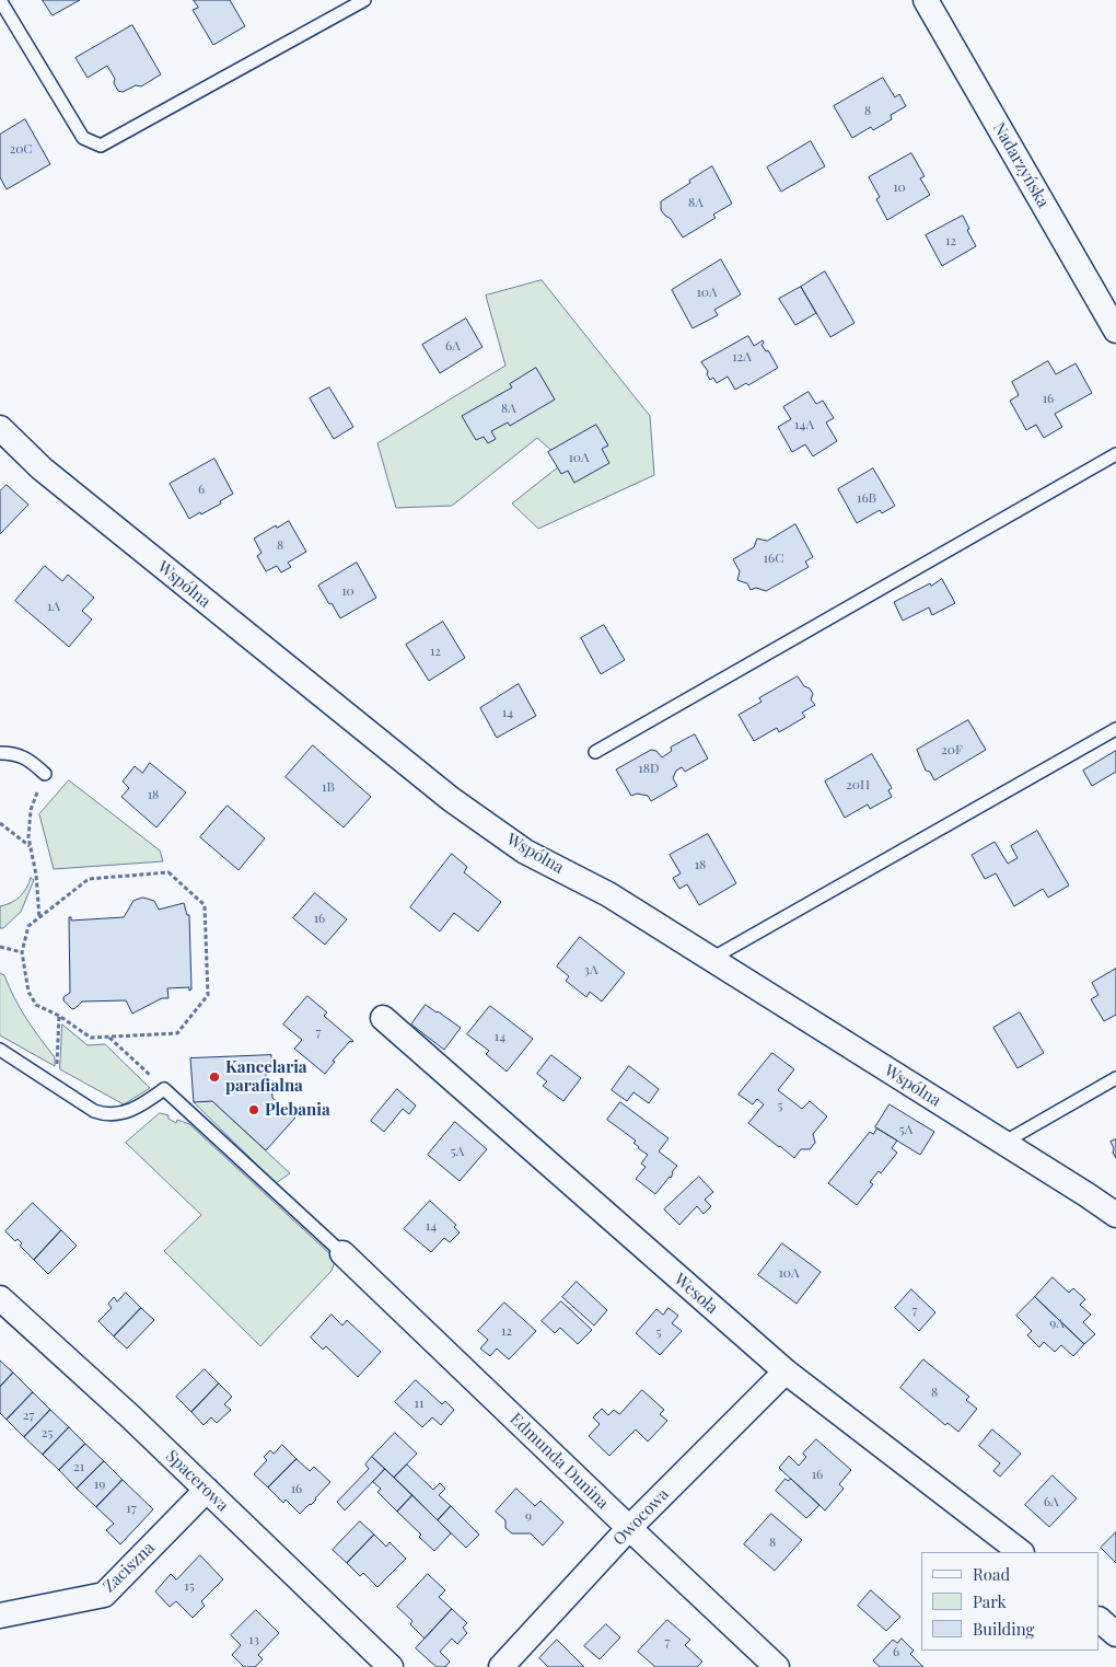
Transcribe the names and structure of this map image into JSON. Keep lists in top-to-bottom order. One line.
{"streets":{"street":["Nadarzyńska","Wspólna","Wesoła","Edmunda Dunina","Spacerowa","Owocowa","Zaciszna"]},"crossings":[["Wesoła","Owocowa"],["Edmunda Dunina","Owocowa"],["Spacerowa","Zaciszna"]],"places":["Kancelaria parafialna","Plebania"],"house_numbers":["8","20C","10","8A","12","10A","6A","12A","16","8A","14A","10A","6","16B","8","16C","10","1A","12","14","20F","18D","20H","1B","18","18","16","3A","7","14","5","5A","5A","14","10A","7","9A","12","5","8","11","27","25","21","16","19","16","6A","17","9","8","15","13","7","6"],"legend":["Road","Park","Building"]}
